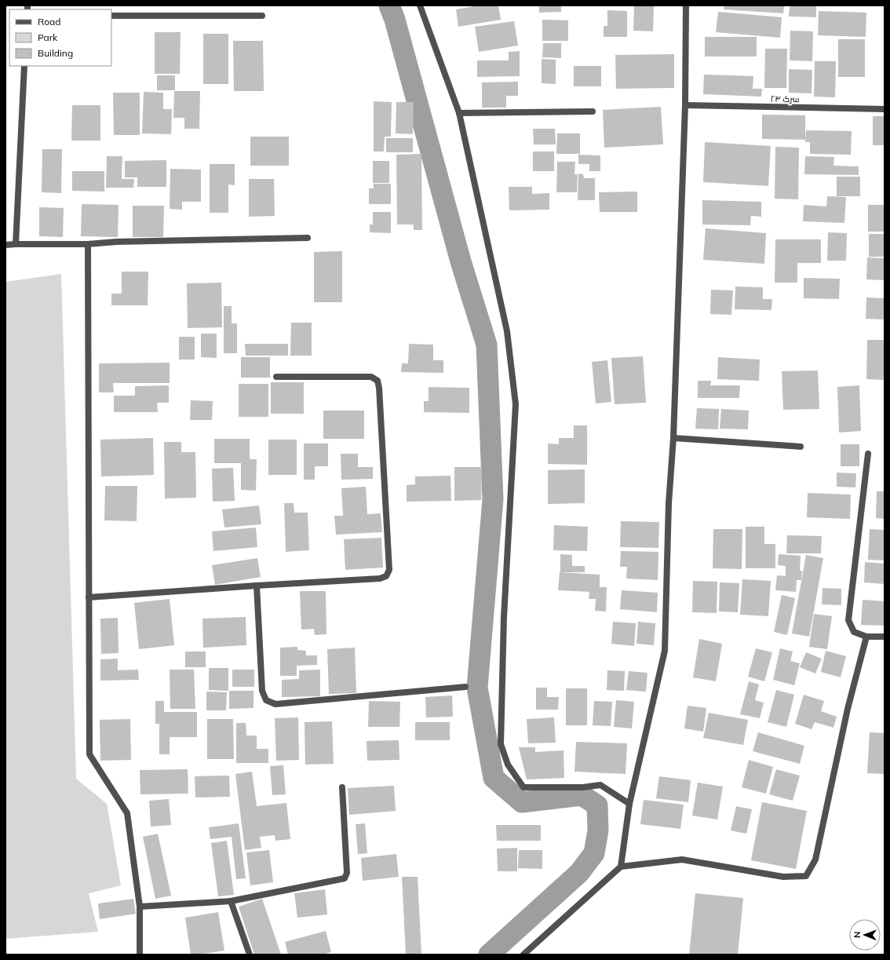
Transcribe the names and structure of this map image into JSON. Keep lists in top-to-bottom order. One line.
{"streets":{"street":["سرک ۲۴"]},"legend":["Road","Park","Building"],"north":"left"}
